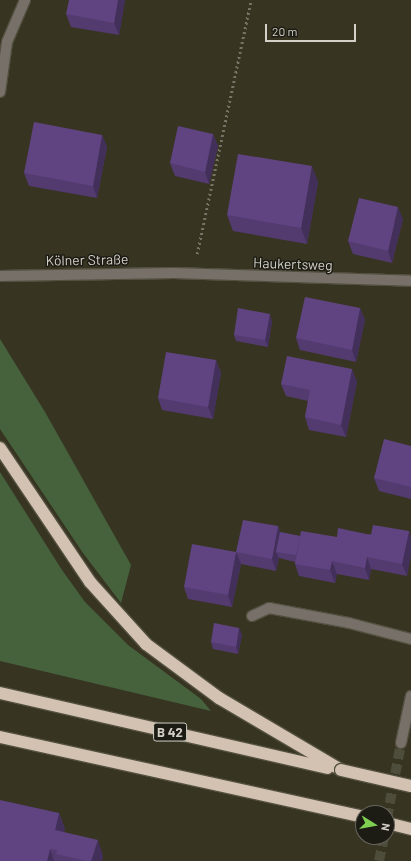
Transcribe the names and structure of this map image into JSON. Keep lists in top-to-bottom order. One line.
{"streets":{"highway":["B 42"],"street":["Kölner Straße","Haukertsweg"]},"crossings":[["Kölner Straße","Haukertsweg"]],"scale_bar":"20 m","north":"right"}
